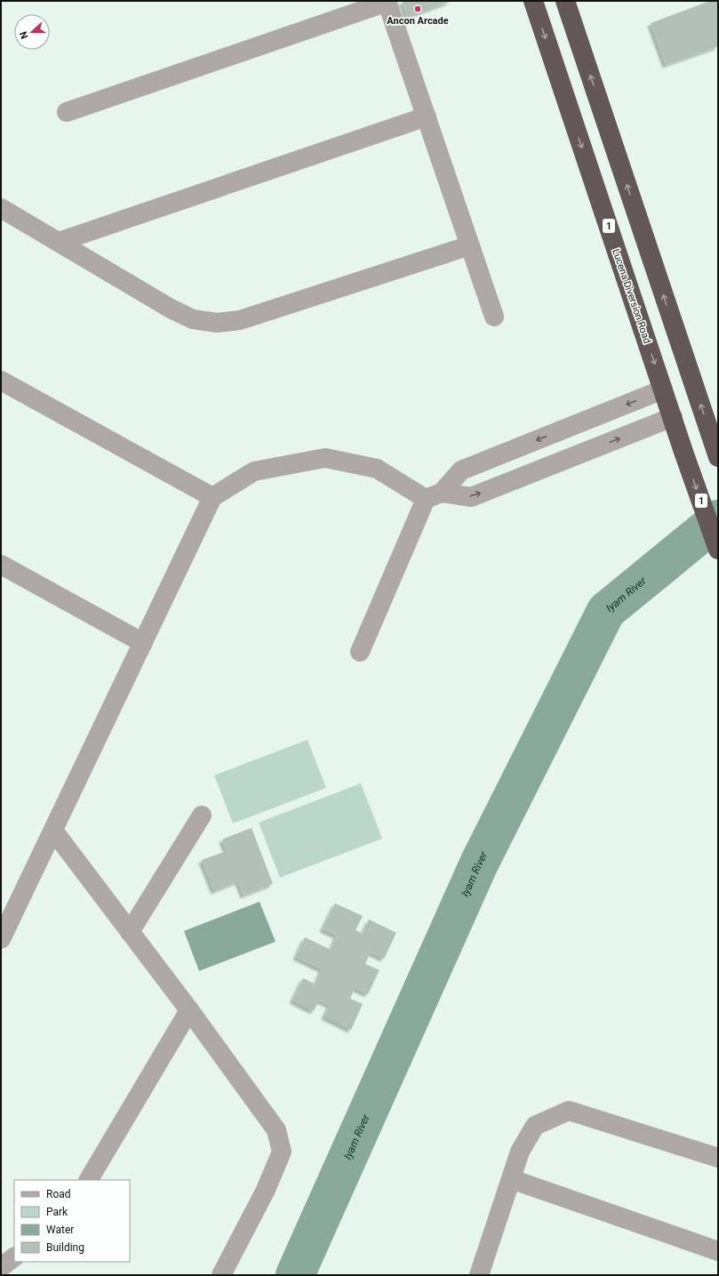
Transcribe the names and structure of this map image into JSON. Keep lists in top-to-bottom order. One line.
{"streets":{"highway":["1","Lucena Diversion Road"]},"water":["Iyam River"],"places":["Ancon Arcade"],"legend":["Road","Park","Water","Building"],"north":"left"}
